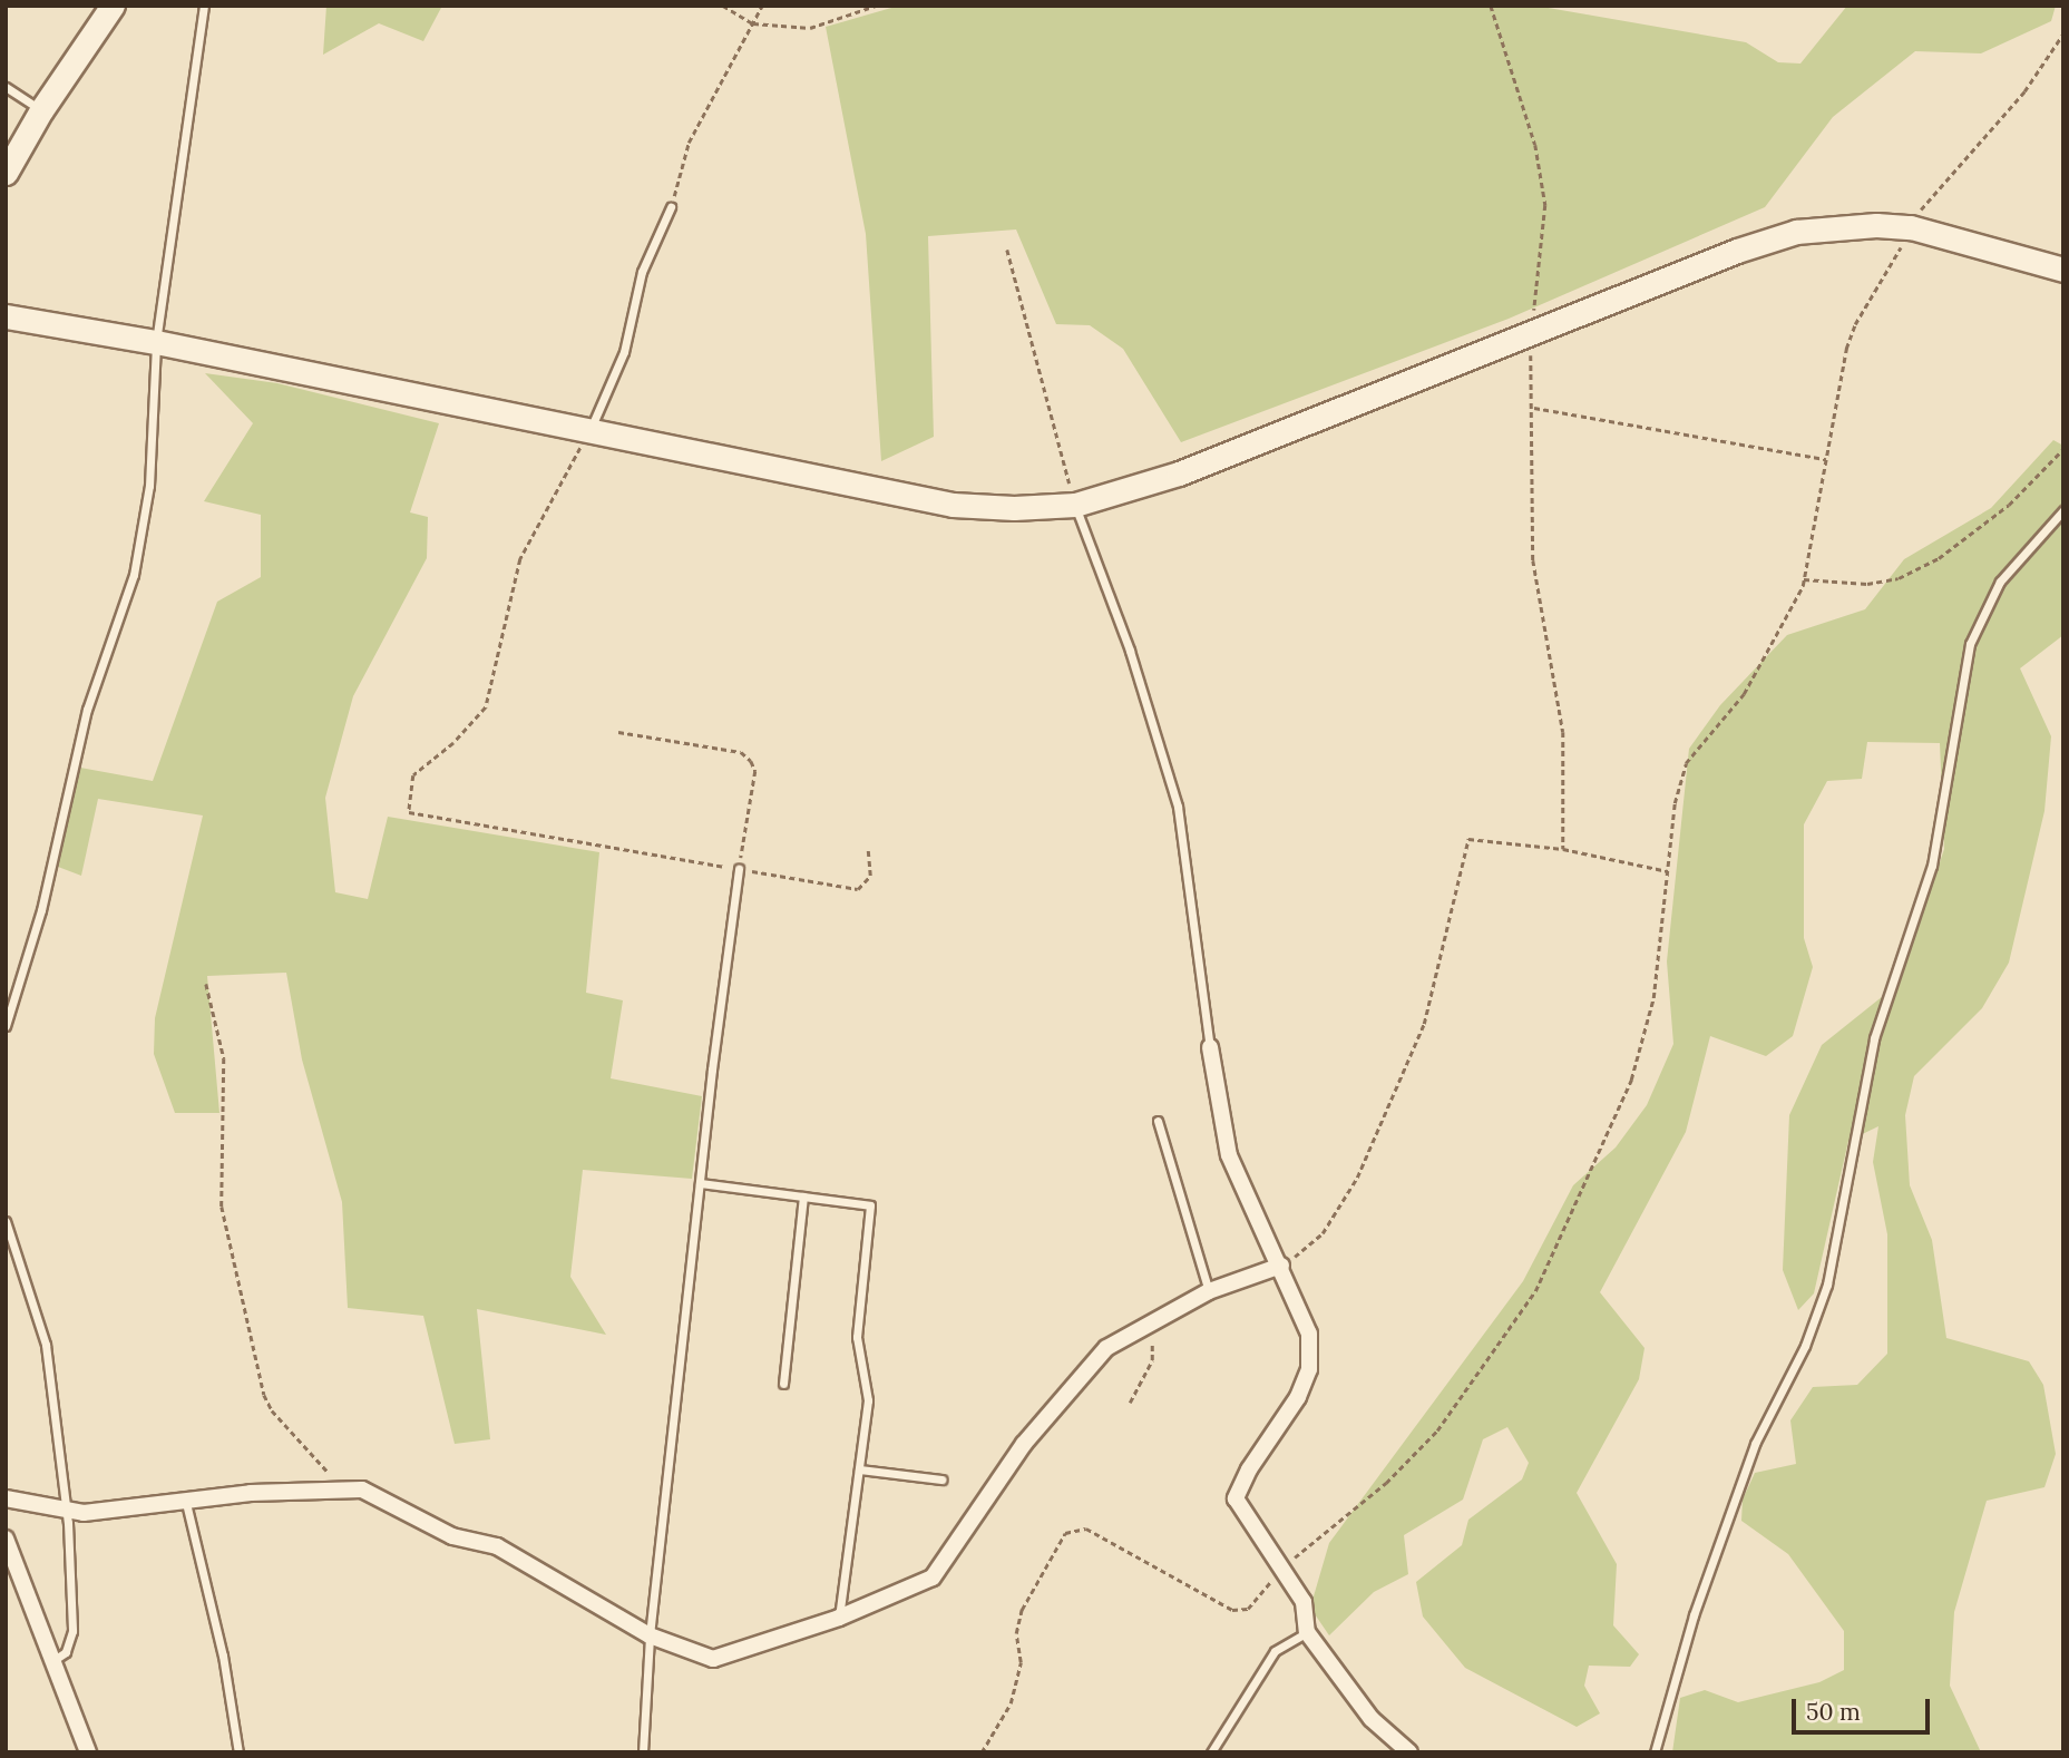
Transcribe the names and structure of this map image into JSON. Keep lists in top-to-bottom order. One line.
{"scale_bar":"50 m"}
